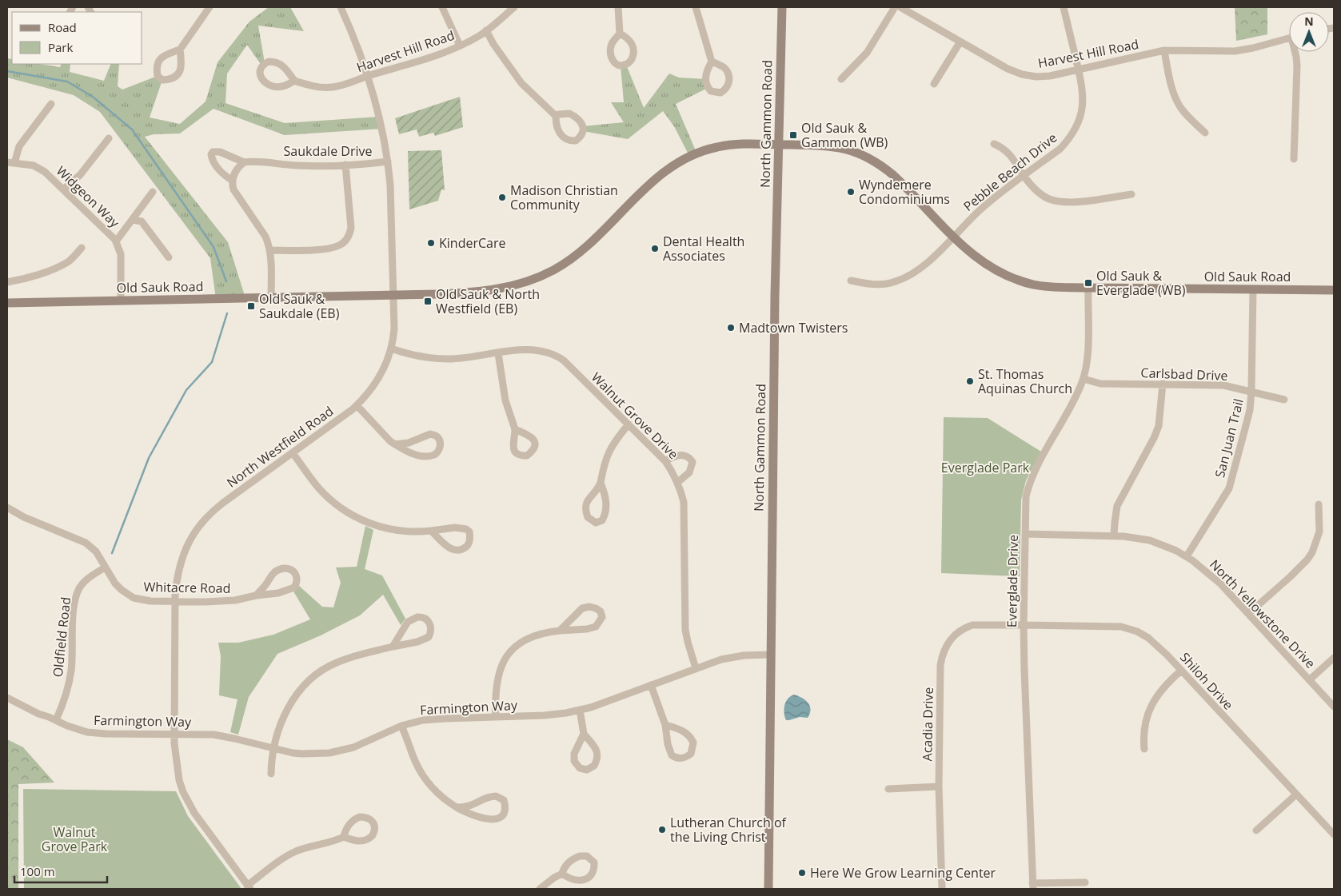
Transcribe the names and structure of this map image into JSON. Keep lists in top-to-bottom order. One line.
{"streets":{"street":["Harvest Hill Road","North Gammon Road","Saukdale Drive","Pebble Beach Drive","Widgeon Way","Old Sauk Road","Carlsbad Drive","Walnut Grove Drive","San Juan Trail","North Westfield Road","Everglade Drive","Whitacre Road","North Yellowstone Drive","Oldfield Road","Shiloh Drive","Farmington Way","Acadia Drive"]},"crossings":[["Harvest Hill Road","Pebble Beach Drive"],["Harvest Hill Road","North Westfield Road"],["North Gammon Road","Old Sauk Road"],["North Gammon Road","Farmington Way"],["Saukdale Drive","North Westfield Road"],["Pebble Beach Drive","Old Sauk Road"],["Widgeon Way","Old Sauk Road"],["Old Sauk Road","San Juan Trail"],["Old Sauk Road","North Westfield Road"],["Old Sauk Road","Everglade Drive"],["Carlsbad Drive","San Juan Trail"],["Carlsbad Drive","Everglade Drive"],["Walnut Grove Drive","North Westfield Road"],["Walnut Grove Drive","Farmington Way"],["San Juan Trail","North Yellowstone Drive"],["North Westfield Road","Whitacre Road"],["North Westfield Road","Farmington Way"],["Everglade Drive","North Yellowstone Drive"],["Everglade Drive","Shiloh Drive"],["Everglade Drive","Acadia Drive"],["Whitacre Road","Oldfield Road"],["Oldfield Road","Farmington Way"],["Shiloh Drive","Acadia Drive"]],"parks":["Everglade Park","Walnut Grove Park"],"places":{"transit":["Old Sauk & Gammon (WB)","Old Sauk & Everglade (WB)","Old Sauk & North Westfield (EB)","Old Sauk & Saukdale (EB)"],"other":["Wyndemere Condominiums","Madison Christian Community","KinderCare","Dental Health Associates","Madtown Twisters","St. Thomas Aquinas Church","Lutheran Church of the Living Christ","Here We Grow Learning Center"]},"legend":["Road","Park"],"scale_bar":"100 m","north":"top"}
